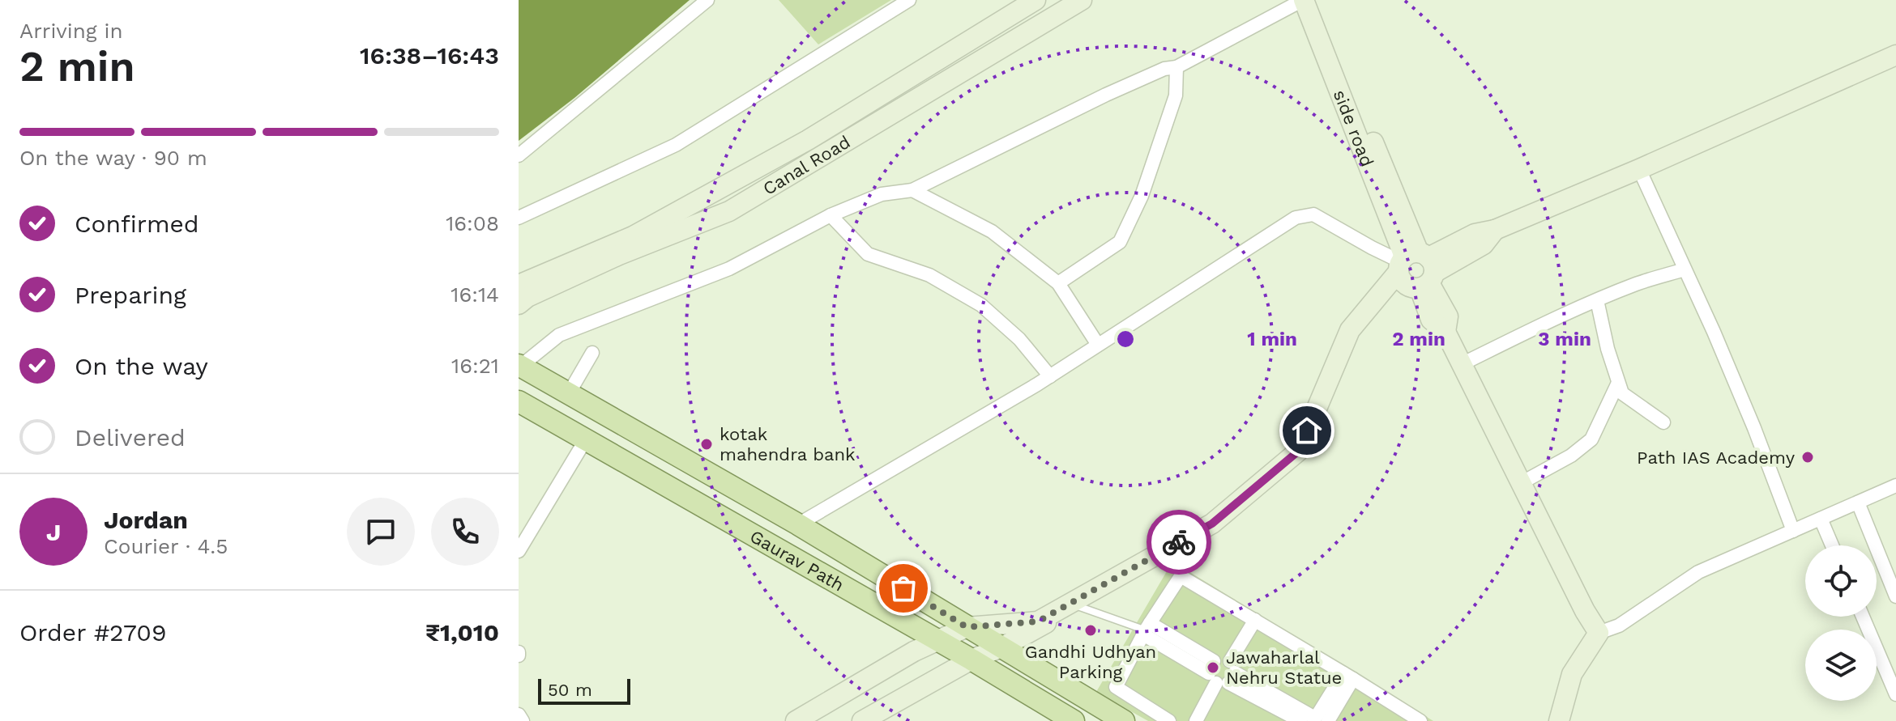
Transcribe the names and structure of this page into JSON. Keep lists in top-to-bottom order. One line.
{"streets":{"main road":["Gaurav Path"],"street":["side road","Canal Road"]},"places":["kotak mahendra bank","Path IAS Academy","Gandhi Udhyan Parking","Jawaharlal Nehru Statue"],"scale_bar":"50 m","page":{"heading":["2 min","Arriving in","16:38–16:43"],"panel":["Jordan","Courier · 4.5","Order #2709","₹1,010"],"bar":"On the way · 90 m","list":[["Confirmed","16:08"],["Preparing","16:14"],["On the way","16:21"],"Delivered"],"round":"J","scale":"50 m"},"rings":["1 min","2 min","3 min"]}
